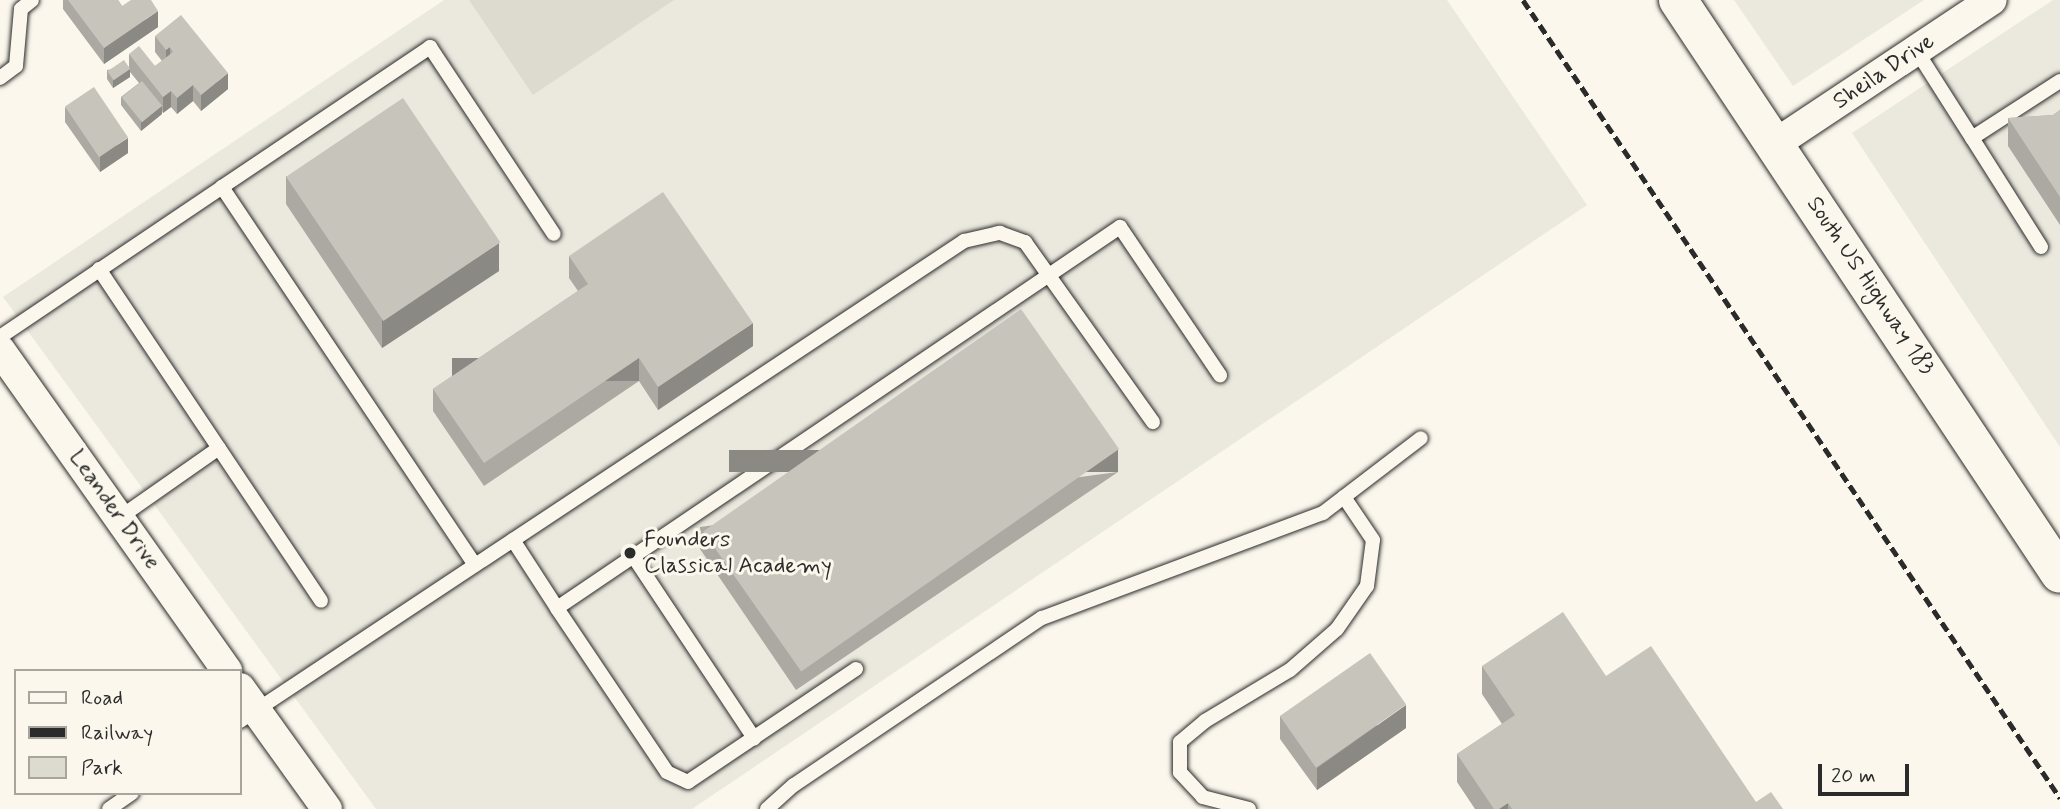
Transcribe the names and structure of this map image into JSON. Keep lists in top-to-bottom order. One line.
{"streets":{"main road":["South US Highway 183"],"street":["Sheila Drive","Leander Drive"]},"crossings":[["Sheila Drive","South US Highway 183"]],"places":["Founders Classical Academy"],"legend":["Road","Railway","Park"],"scale_bar":"20 m"}
